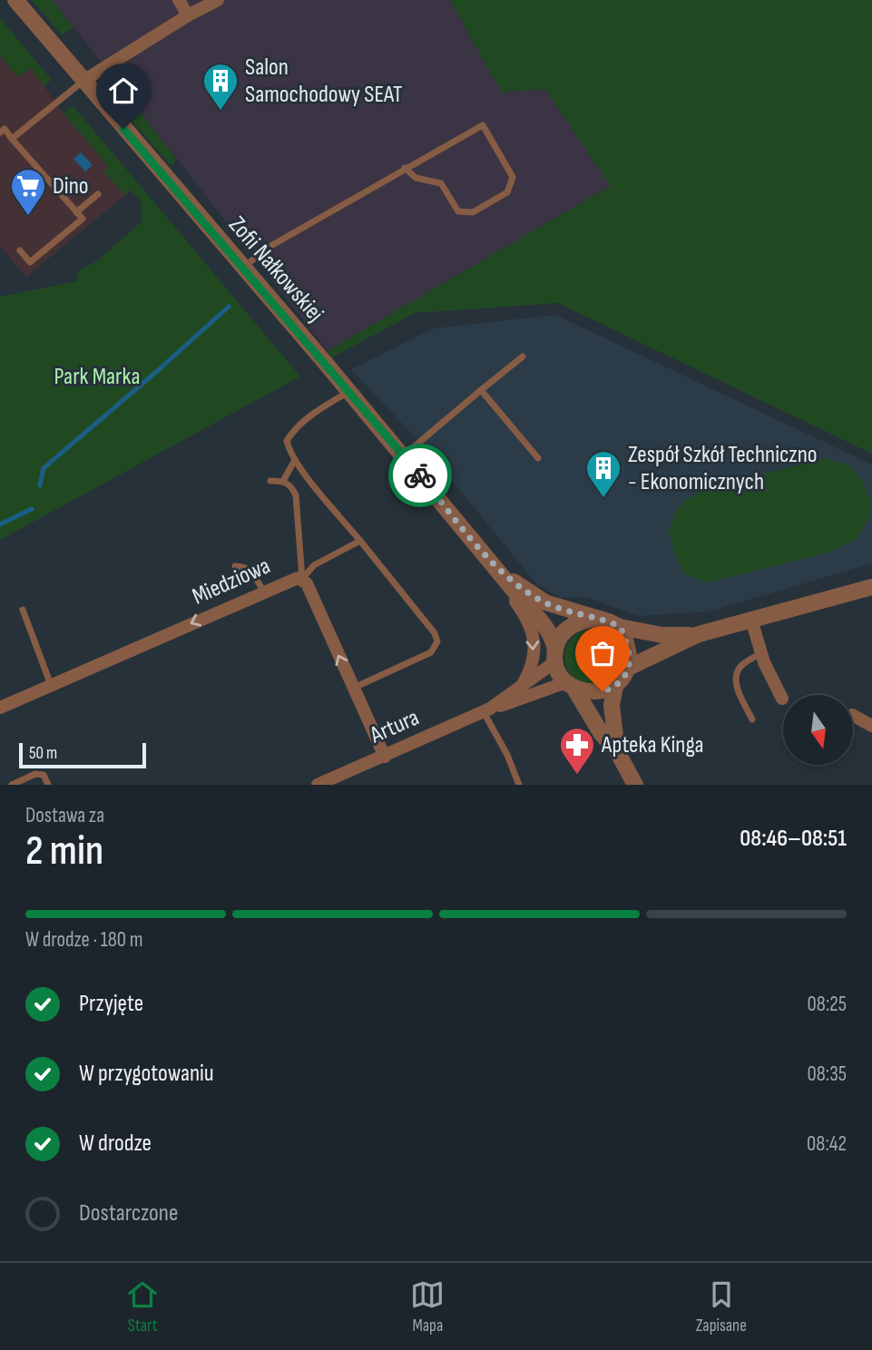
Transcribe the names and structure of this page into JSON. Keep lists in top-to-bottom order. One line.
{"streets":{"street":["Zofii Nałkowskiej","Miedziowa","Artura"]},"crossings":[["Miedziowa","Artura"]],"parks":["Park Marka"],"places":{"building":["Salon Samochodowy SEAT","Zespół Szkół Techniczno - Ekonomicznych"],"supermarket":["Dino"],"pharmacy":["Apteka Kinga"]},"scale_bar":"50 m","north":"bottom","page":{"scale":"50 m","heading":["2 min","Dostawa za","08:46–08:51"],"bar":"W drodze · 180 m","list":[["Przyjęte","08:25"],["W przygotowaniu","08:35"],["W drodze","08:42"],"Dostarczone"],"tabs":["Start","Mapa","Zapisane"]}}
